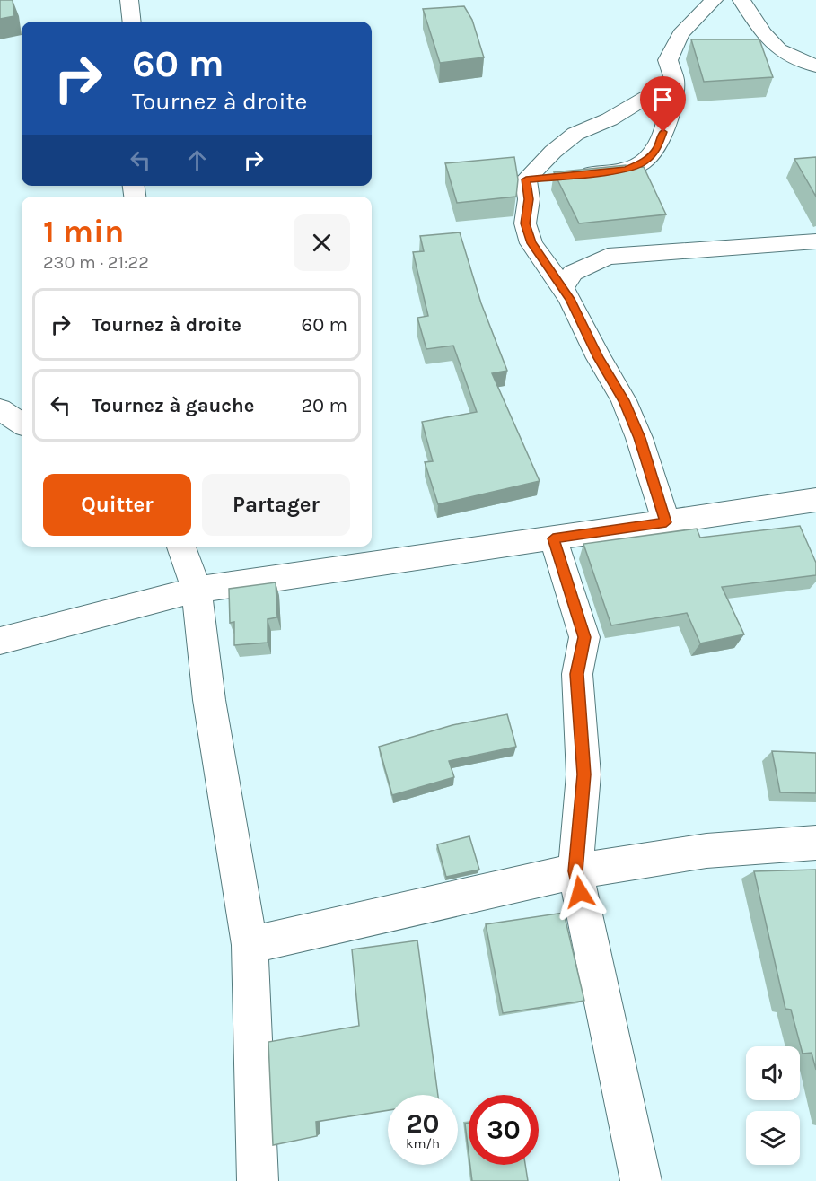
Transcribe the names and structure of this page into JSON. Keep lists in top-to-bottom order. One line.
{"page":{"turn":["60 m","Tournez à droite"],"heading":["1 min","230 m · 21:22"],"list":[{"name":"Tournez à droite","value":"60 m"},{"name":"Tournez à gauche","value":"20 m"}],"buttons":["Quitter","Partager"],"speed":"20 km/h","limit":"30"}}
